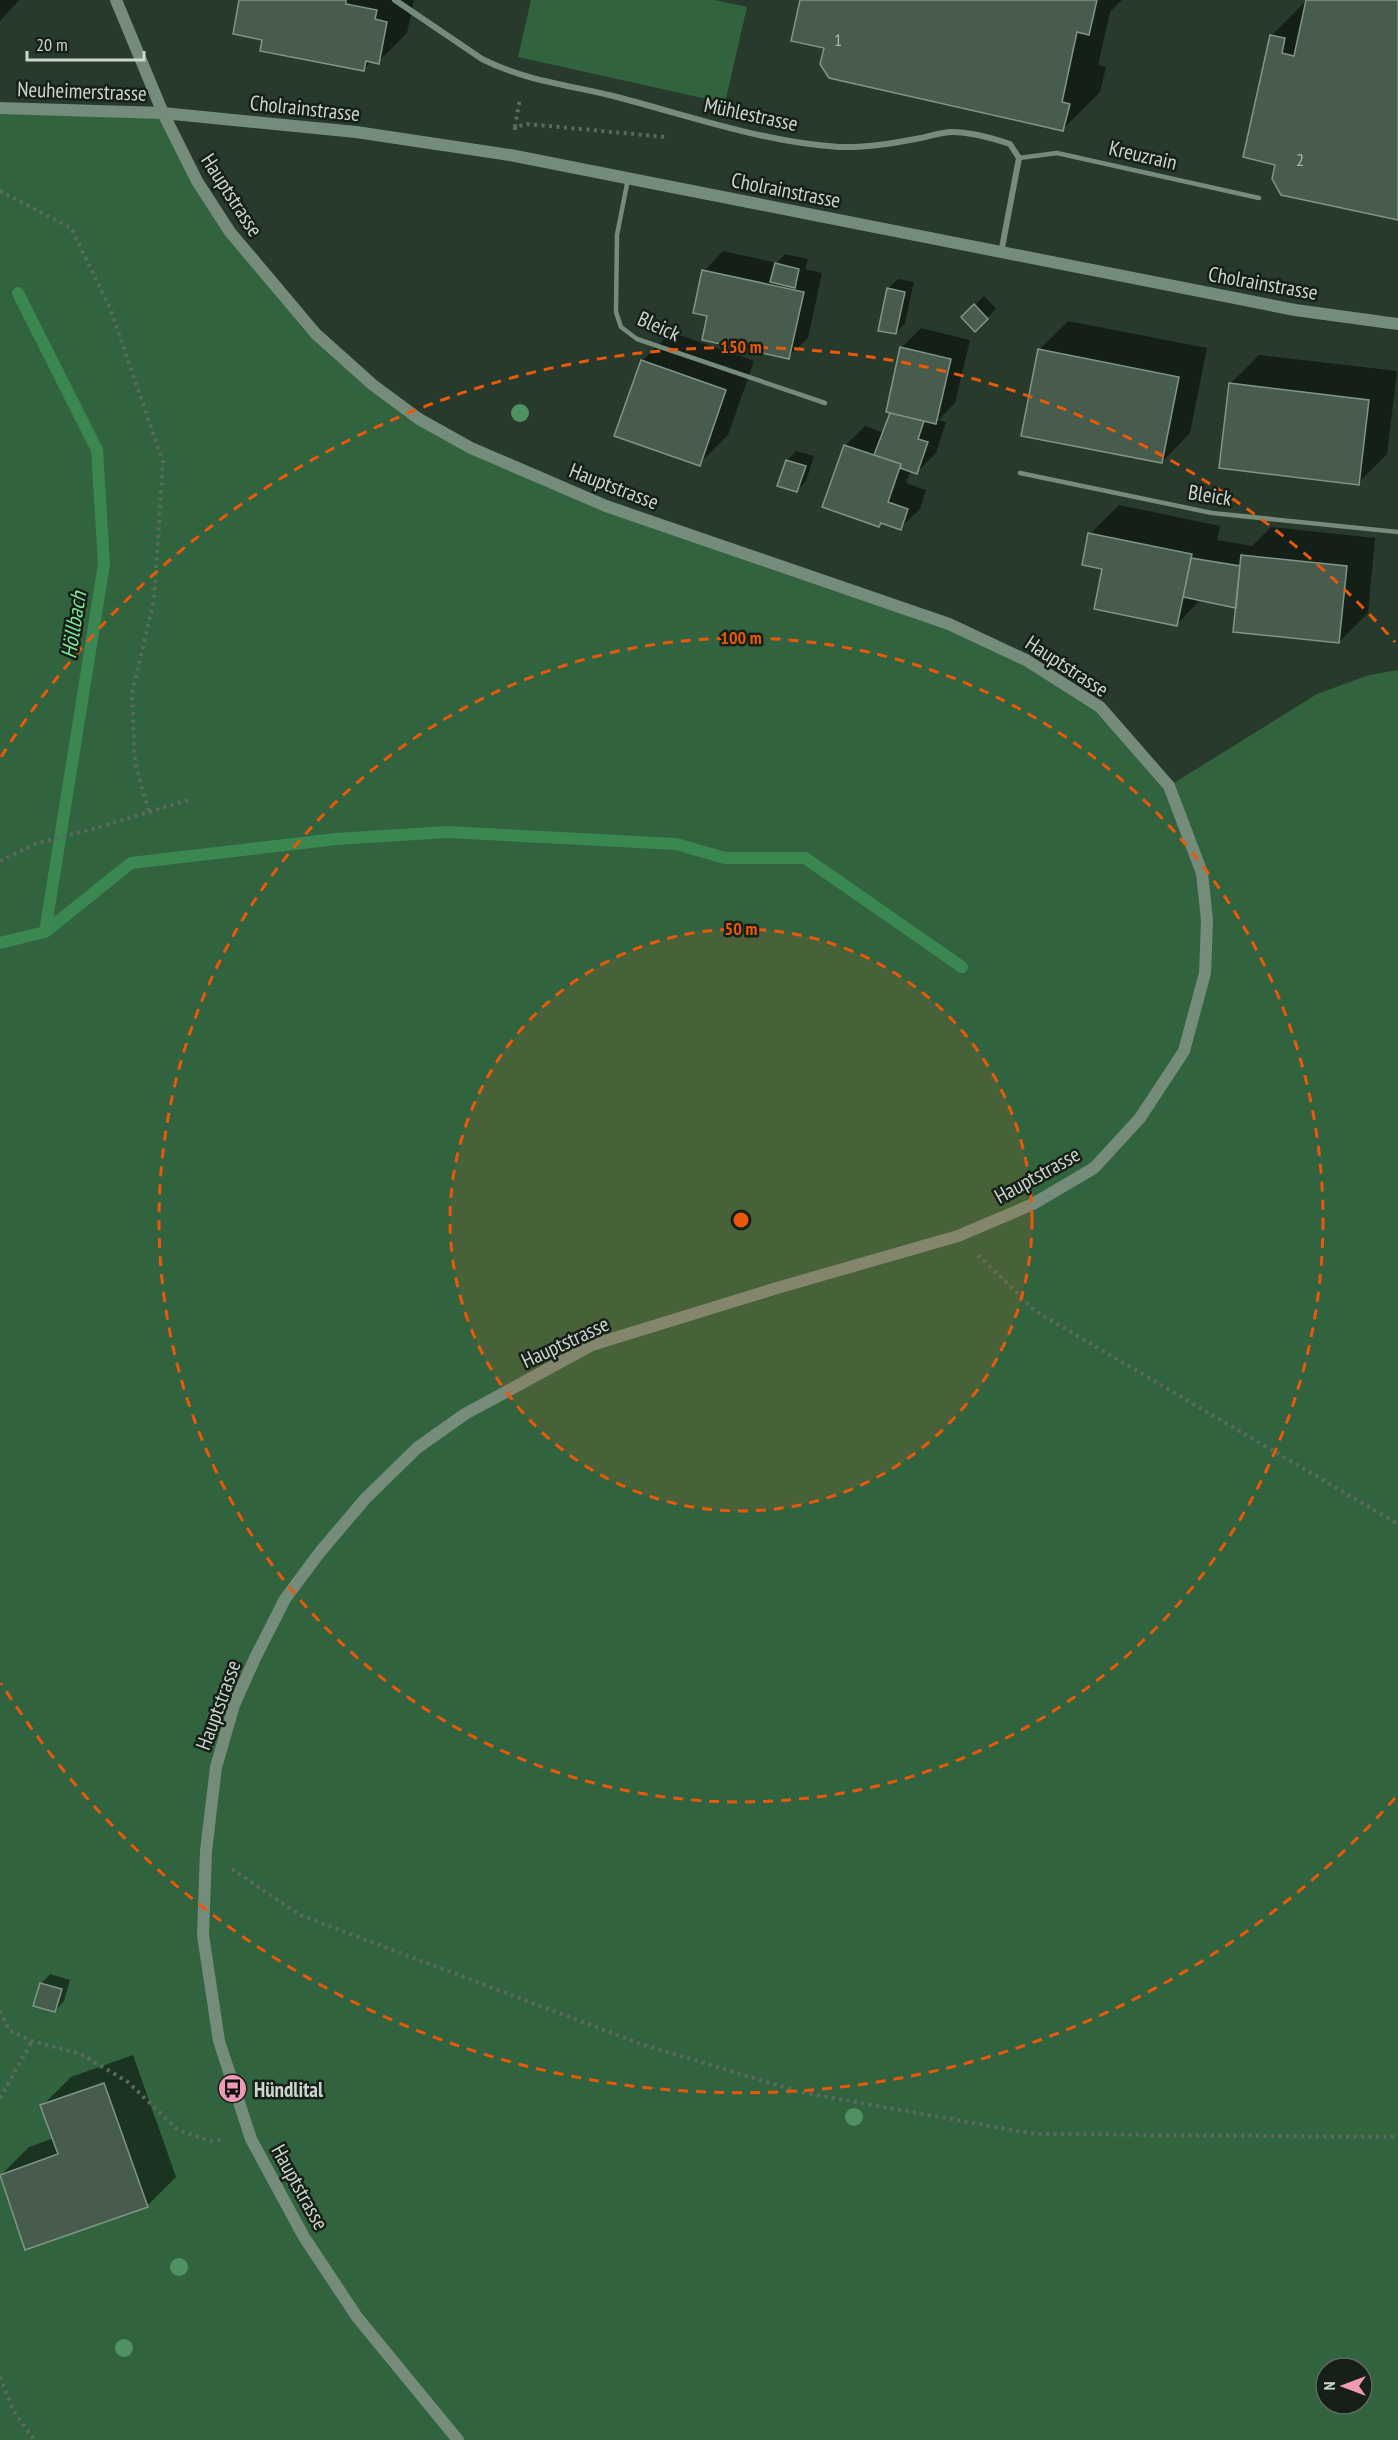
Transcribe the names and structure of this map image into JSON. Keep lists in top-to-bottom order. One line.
{"streets":{"street":["Neuheimerstrasse","Cholrainstrasse","Mühlestrasse","Hauptstrasse"],"lane":["Kreuzrain","Bleick"]},"crossings":[["Neuheimerstrasse","Cholrainstrasse"],["Neuheimerstrasse","Hauptstrasse"],["Cholrainstrasse","Hauptstrasse"],["Cholrainstrasse","Bleick"],["Mühlestrasse","Kreuzrain"]],"water":["Höllbach"],"places":{"bus stop":["Hündlital"]},"house_numbers":["1","2"],"scale_bar":"20 m","north":"left","rings":["150 m","100 m","50 m"]}
